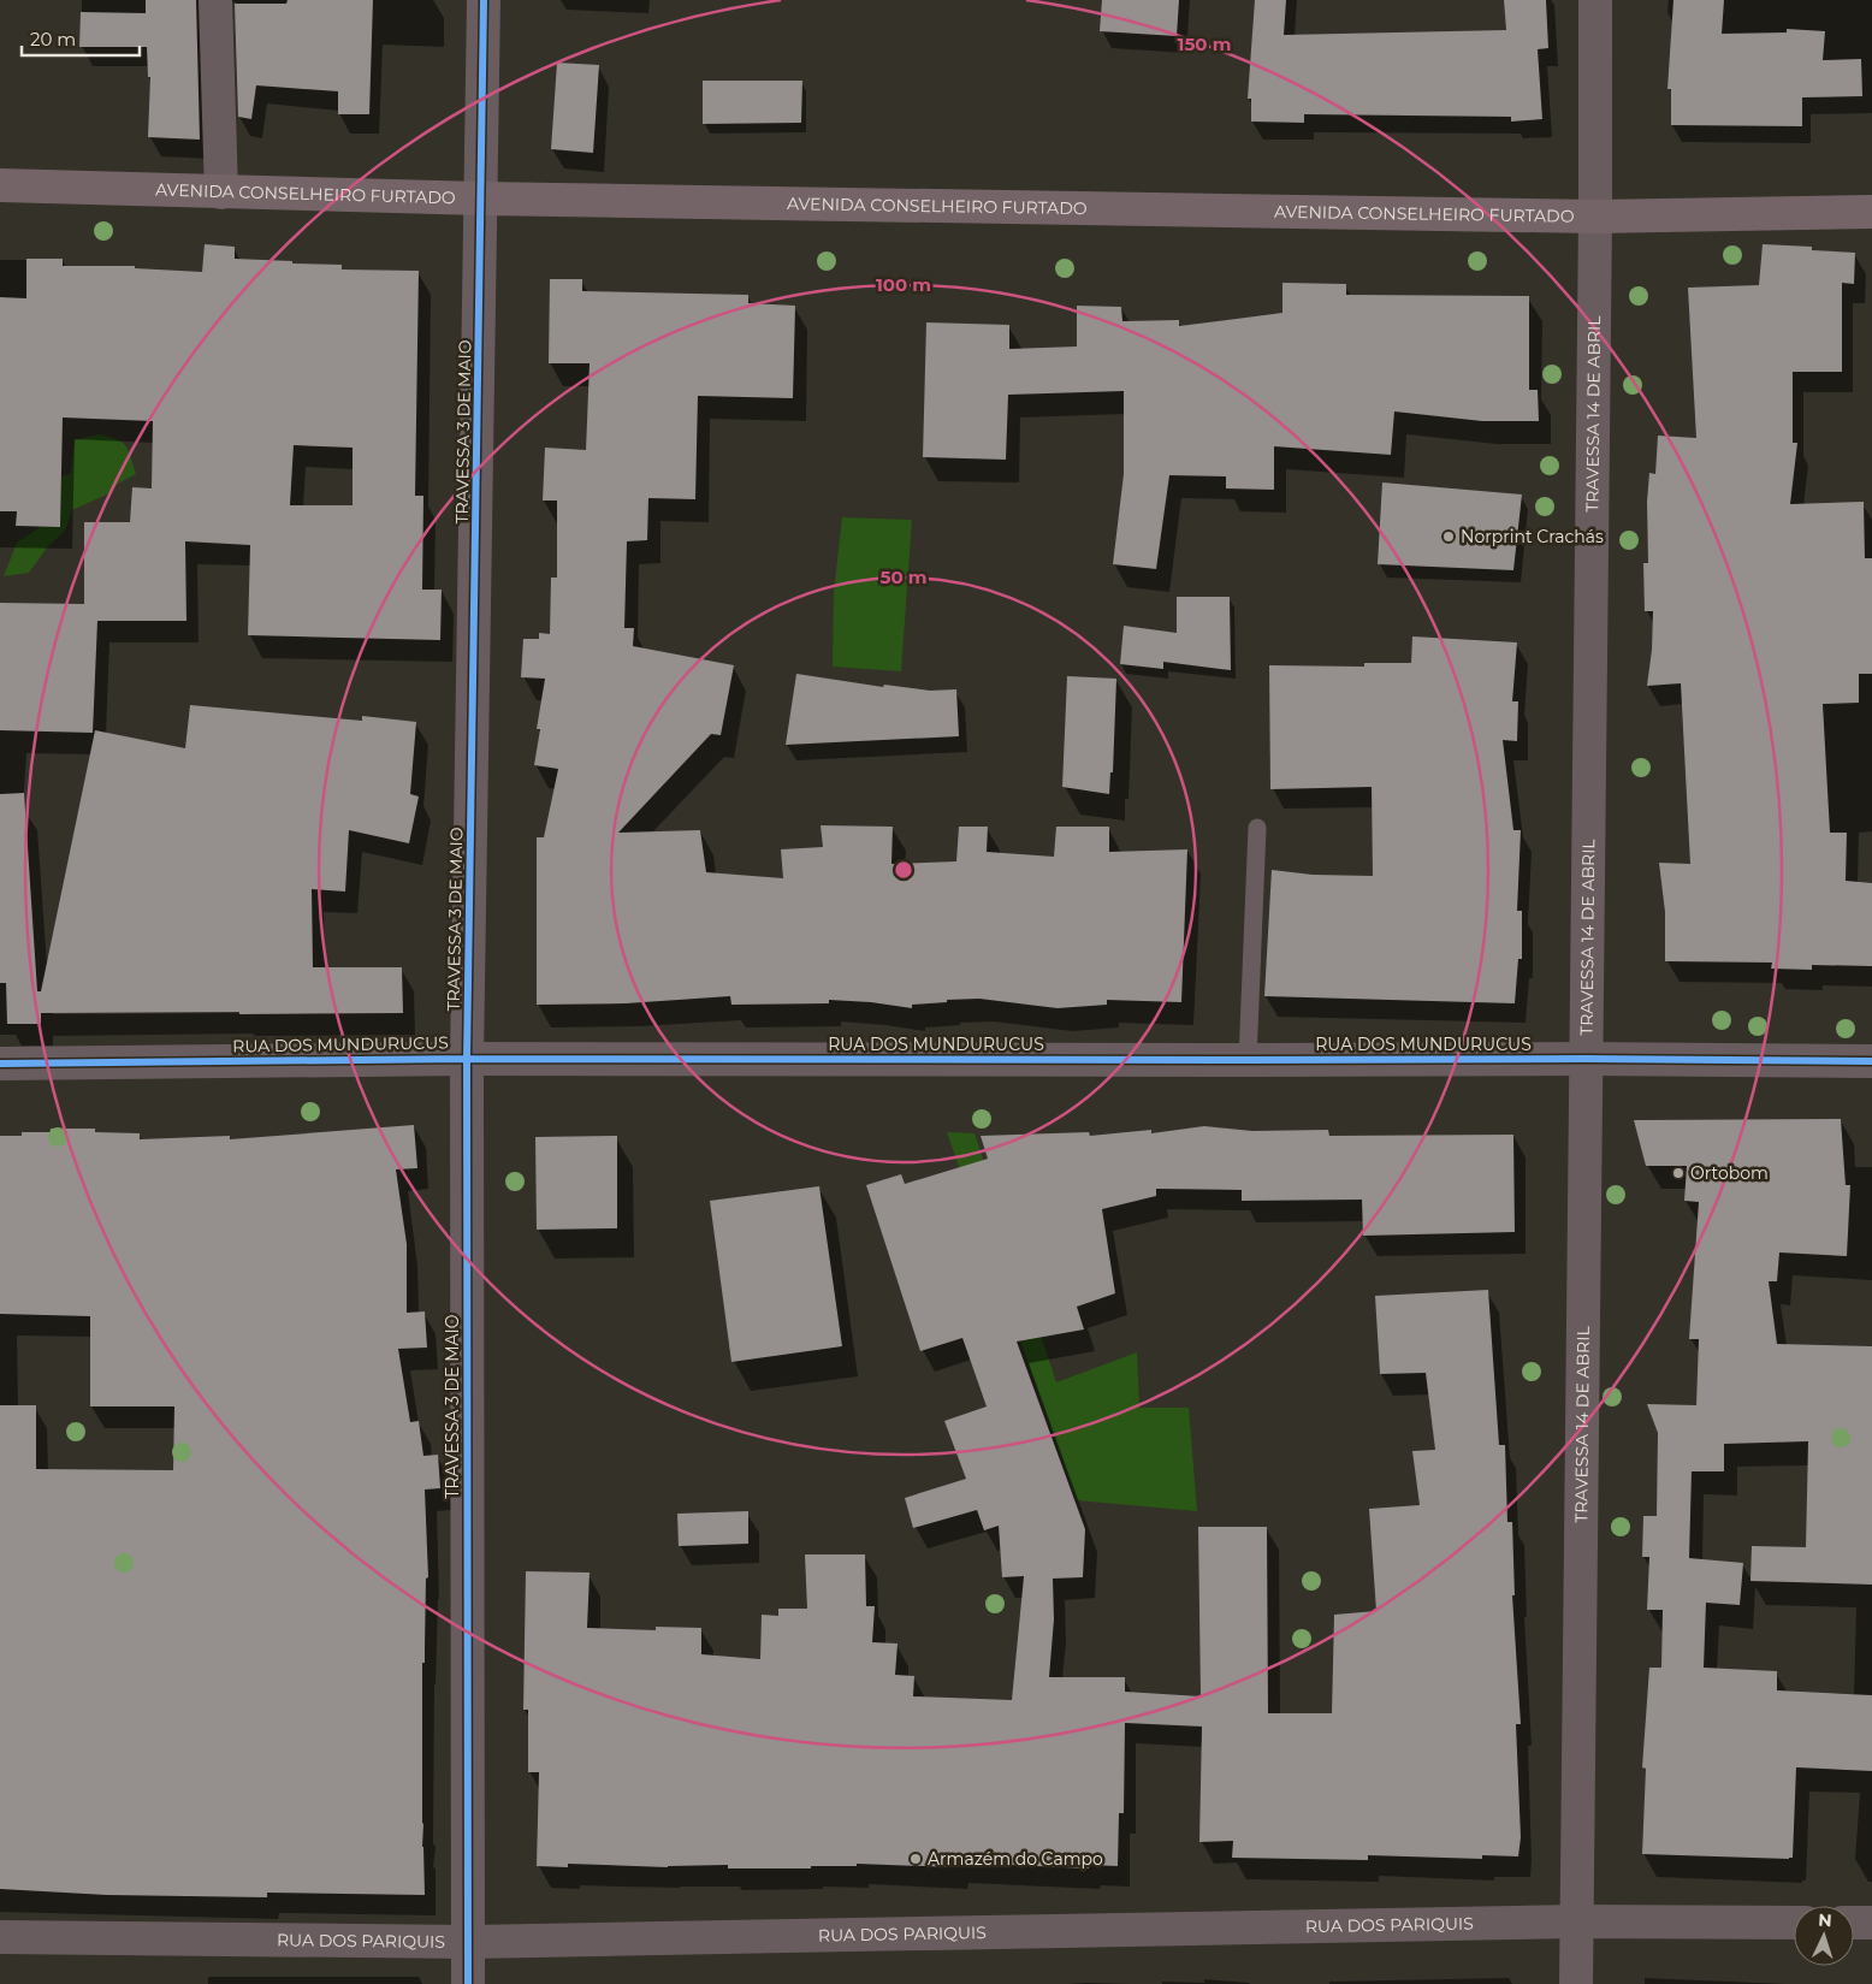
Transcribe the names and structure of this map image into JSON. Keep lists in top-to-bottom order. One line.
{"streets":{"main road":["AVENIDA CONSELHEIRO FURTADO"],"street":["TRAVESSA 14 DE ABRIL","TRAVESSA 3 DE MAIO","RUA DOS MUNDURUCUS","RUA DOS PARIQUIS"]},"crossings":[["AVENIDA CONSELHEIRO FURTADO","TRAVESSA 14 DE ABRIL"],["AVENIDA CONSELHEIRO FURTADO","TRAVESSA 3 DE MAIO"],["TRAVESSA 14 DE ABRIL","RUA DOS MUNDURUCUS"],["TRAVESSA 14 DE ABRIL","RUA DOS PARIQUIS"],["TRAVESSA 3 DE MAIO","RUA DOS MUNDURUCUS"],["TRAVESSA 3 DE MAIO","RUA DOS PARIQUIS"]],"places":["Norprint Crachás","Ortobom","Armazém do Campo"],"scale_bar":"20 m","north":"top","rings":["150 m","100 m","50 m"]}
